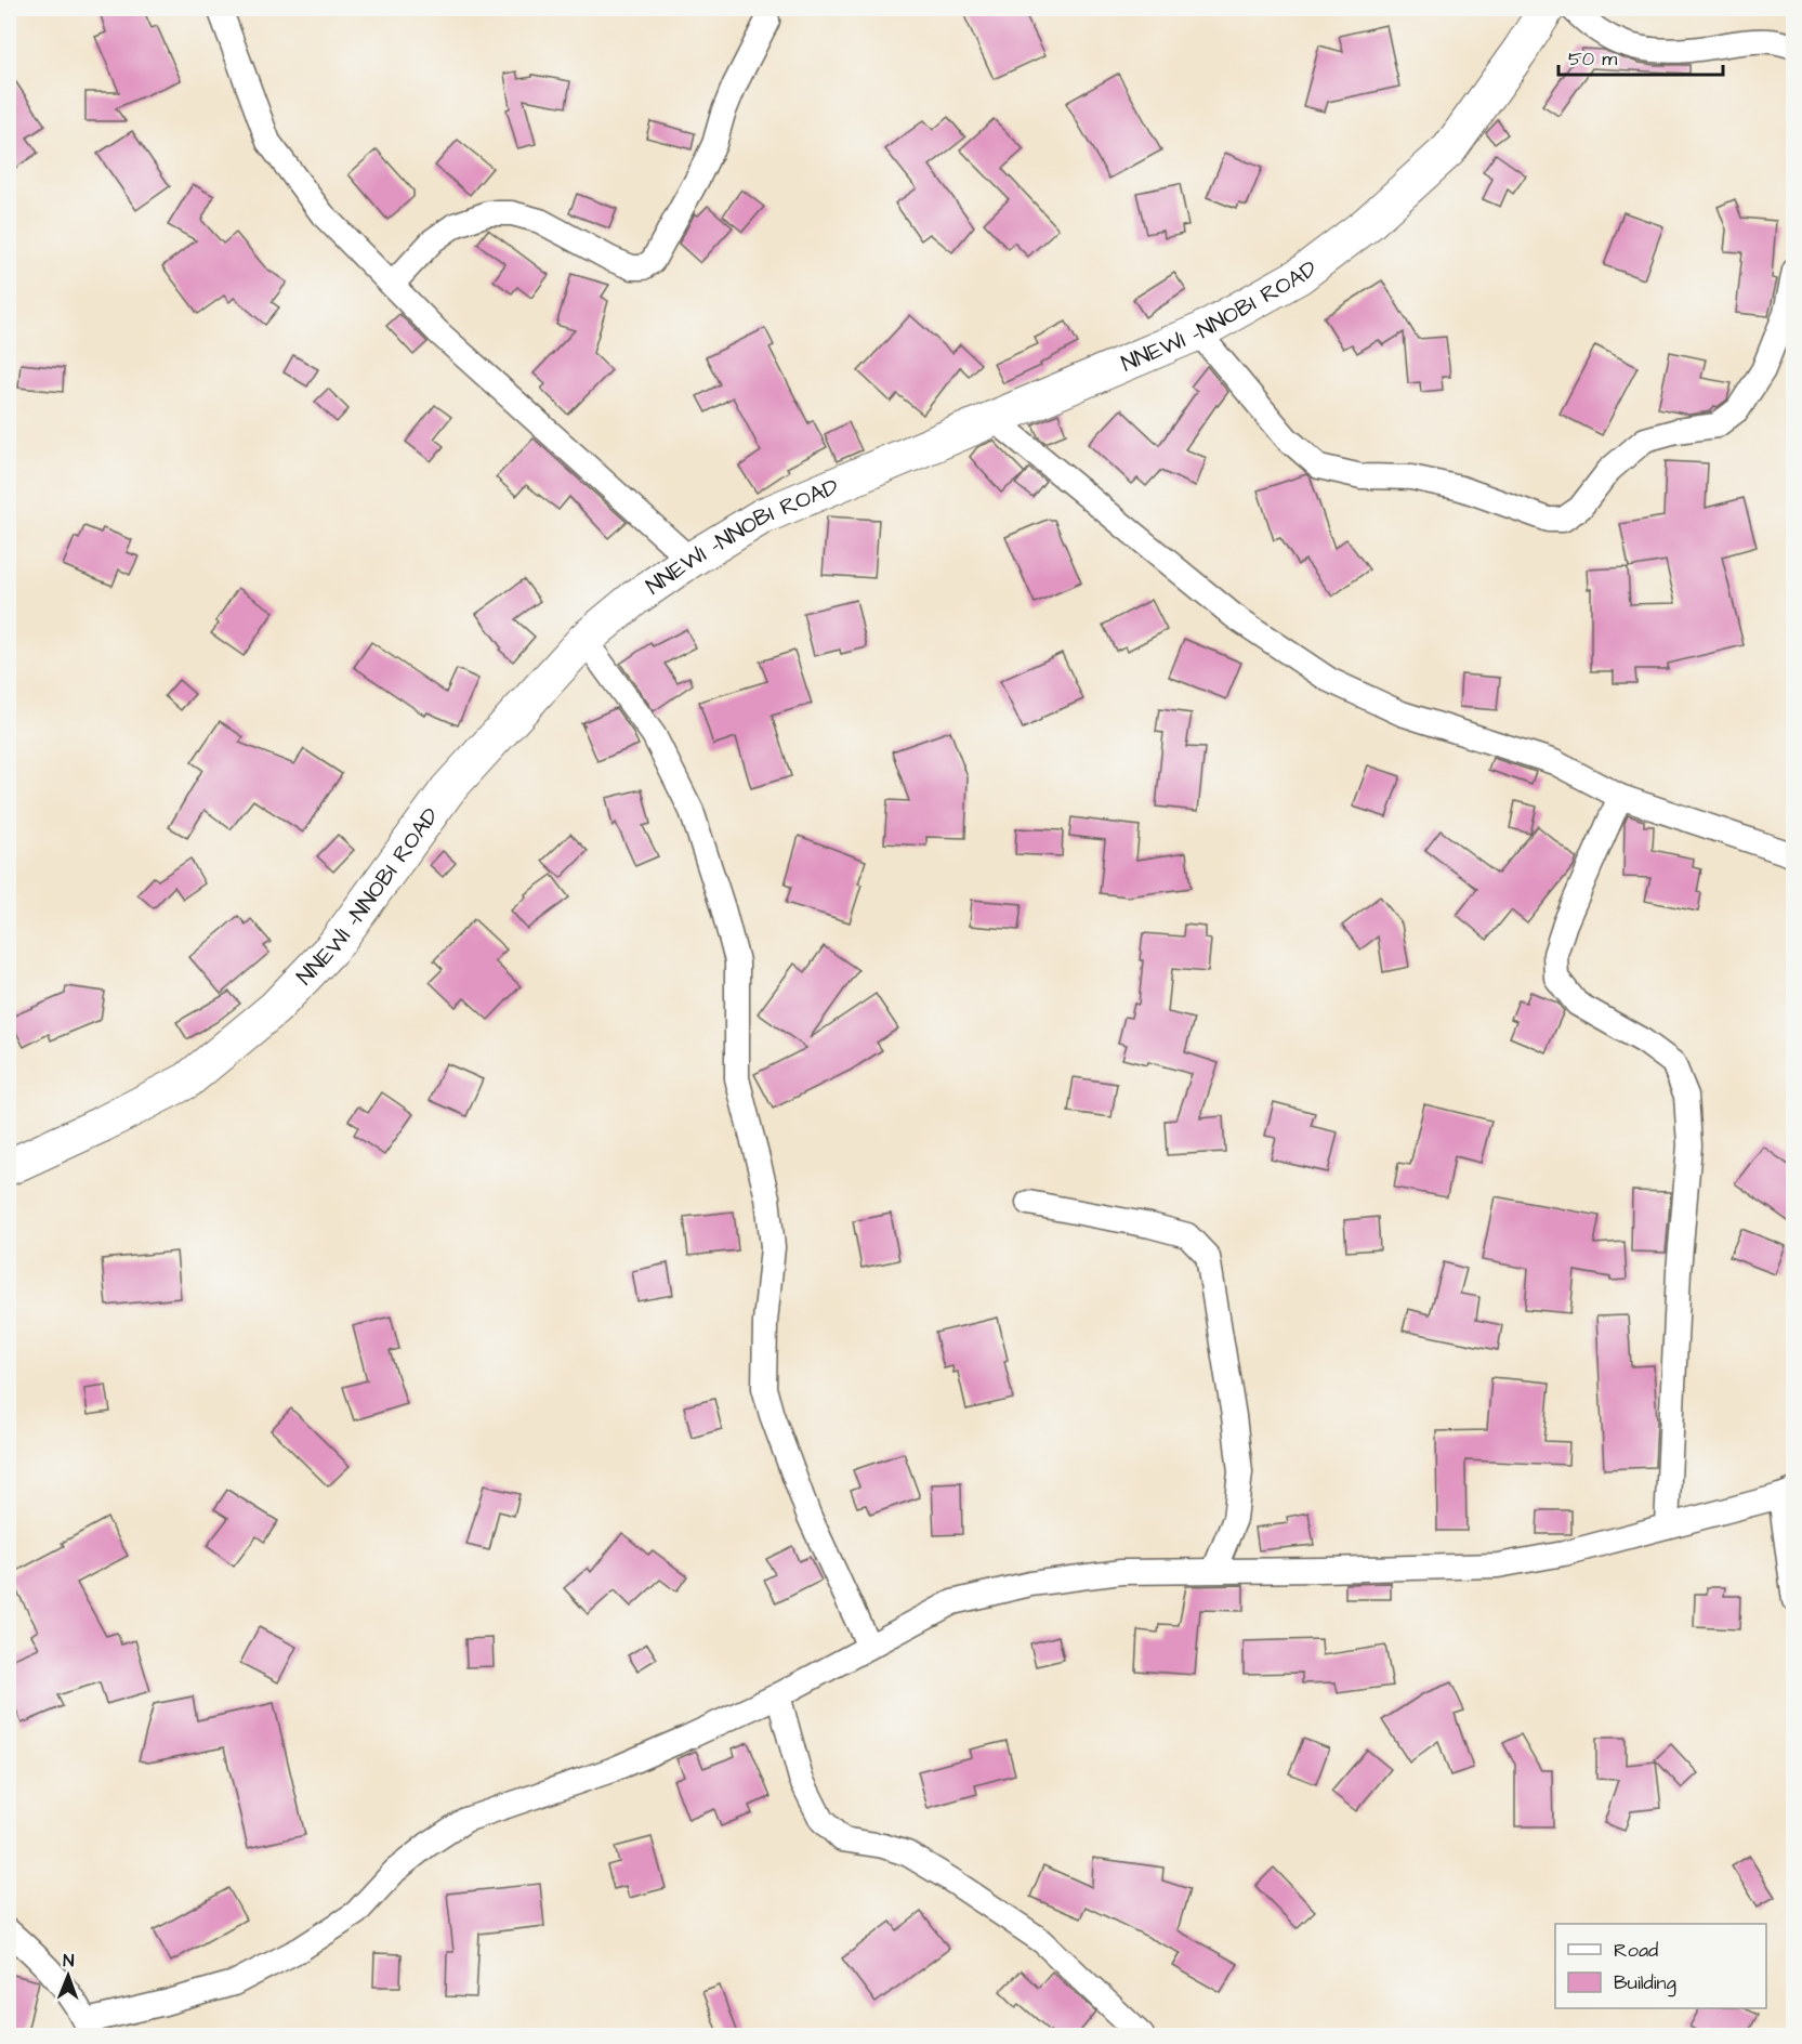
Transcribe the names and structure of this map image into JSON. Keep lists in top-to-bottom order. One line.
{"streets":{"main road":["NNEWI -NNOBI ROAD"]},"legend":["Road","Building"],"scale_bar":"50 m","north":"top"}
